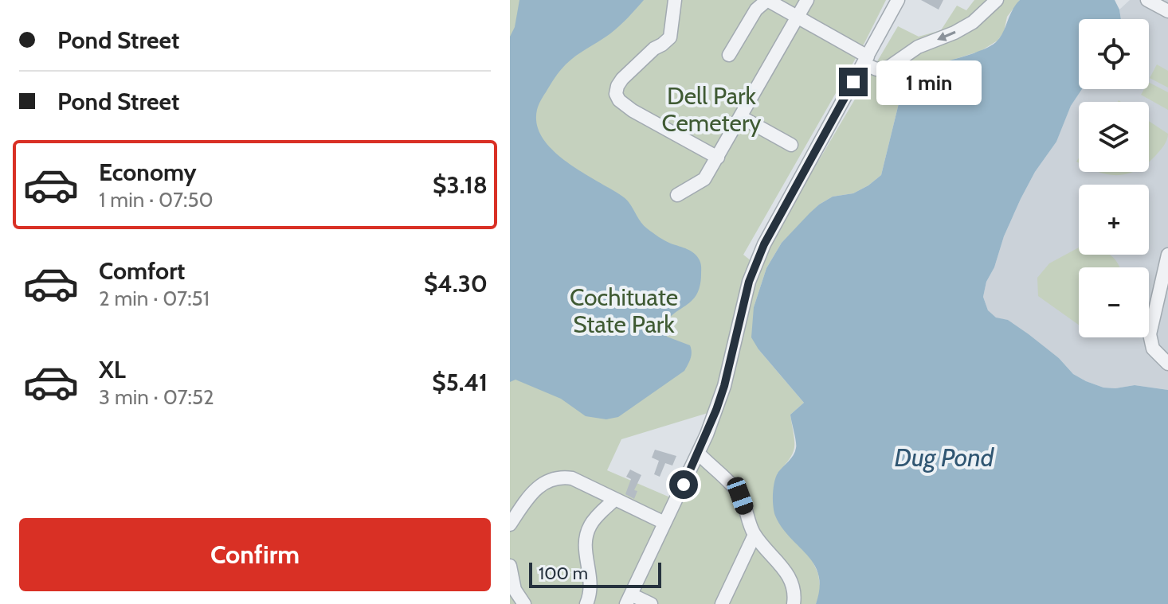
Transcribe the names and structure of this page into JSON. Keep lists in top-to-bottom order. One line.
{"water":["Dug Pond"],"parks":["Dell Park Cemetery","Cochituate State Park"],"scale_bar":"100 m","page":{"banner":["Pond Street","Pond Street"],"map_buttons":["+","−"],"bubble":"1 min","list":[{"name":"Economy","note":"1 min · 07:50","value":"$3.18"},{"name":"Comfort","note":"2 min · 07:51","value":"$4.30"},{"name":"XL","note":"3 min · 07:52","value":"$5.41"}],"buttons":"Confirm","scale":"100 m"}}
